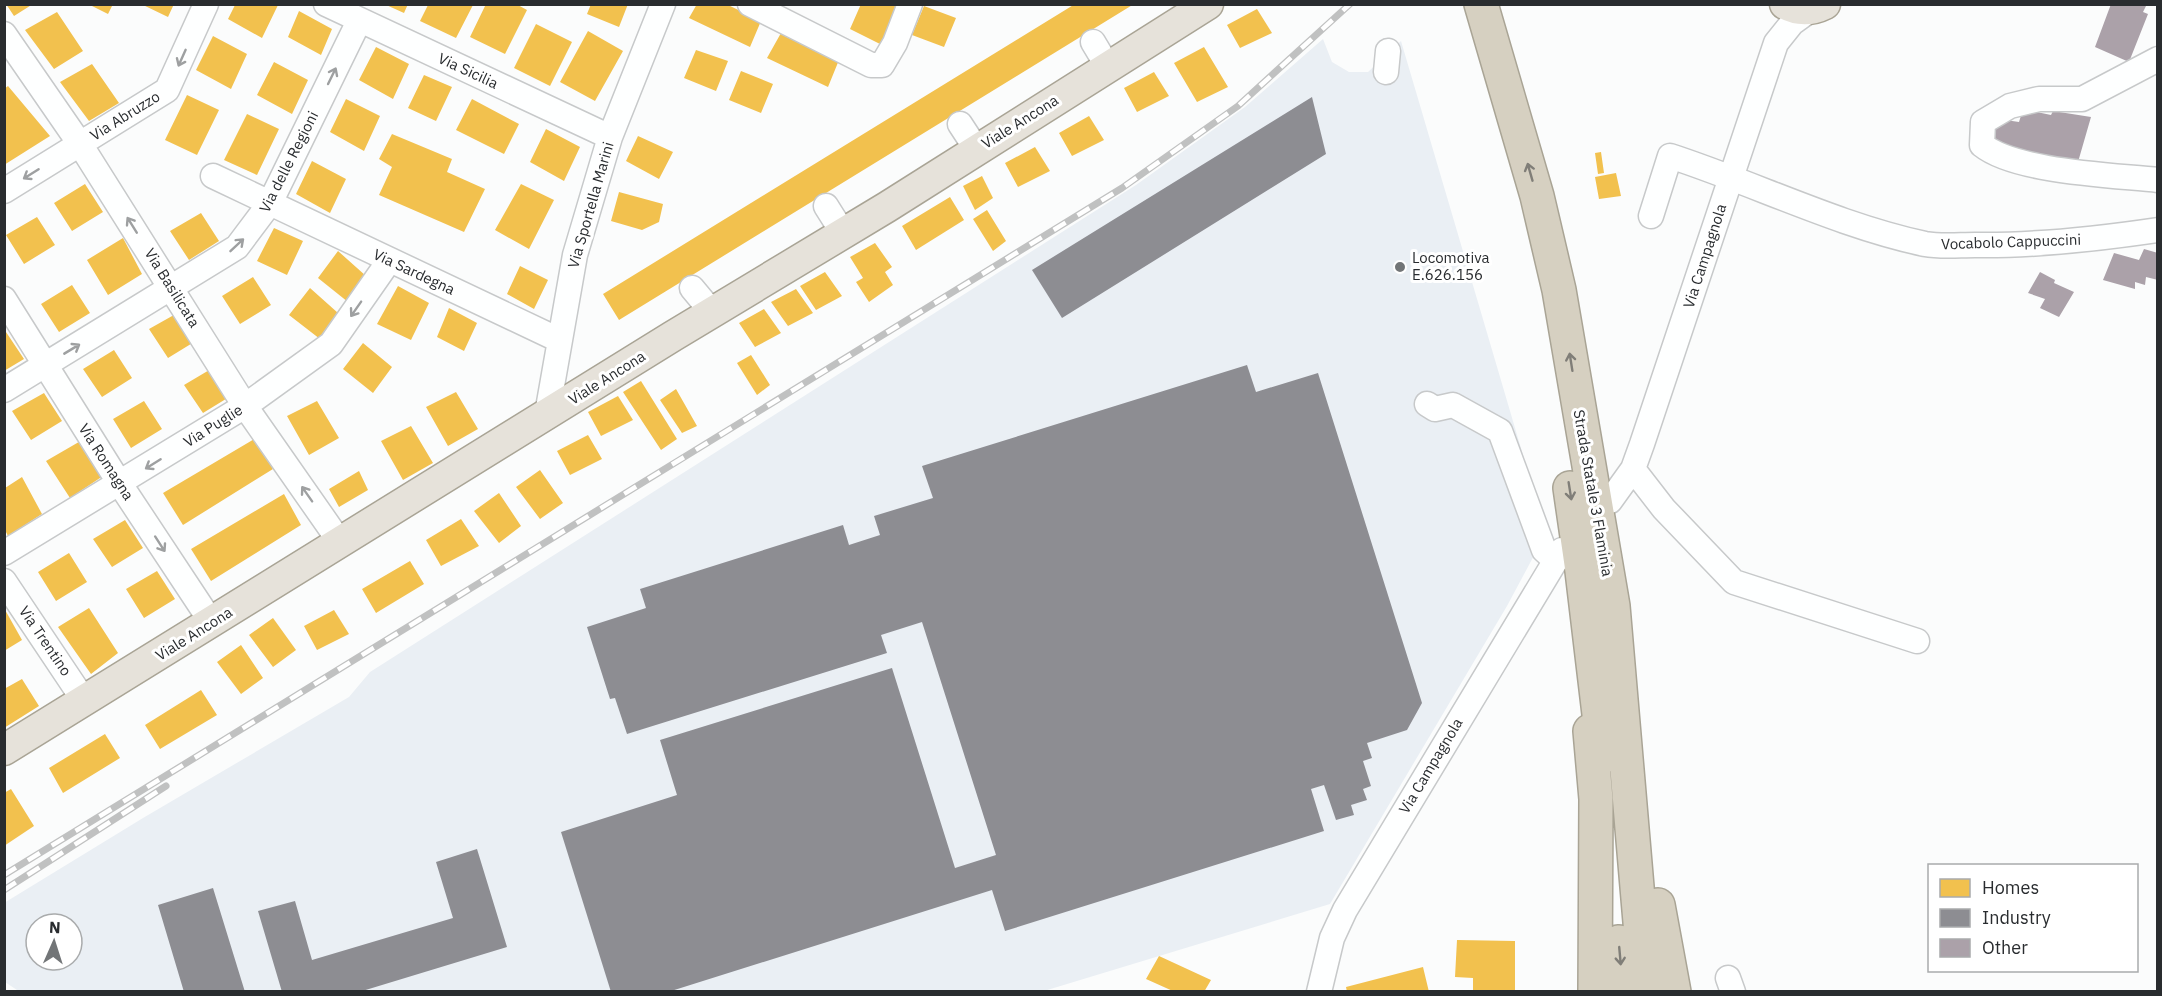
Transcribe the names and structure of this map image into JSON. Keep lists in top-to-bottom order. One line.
{"streets":{"highway":["Strada Statale 3 Flaminia"],"main road":["Viale Ancona"],"street":["Via Sicilia","Via Abruzzo","Via delle Regioni","Via Sportella Marini","Vocabolo Cappuccini","Via Campagnola","Via Sardegna","Via Basilicata","Via Puglie","Via Romagna","Via Trentino"]},"crossings":[["Via Sicilia","Via delle Regioni"],["Via Sicilia","Via Sportella Marini"],["Via Abruzzo","Via Basilicata"],["Viale Ancona","Via Sportella Marini"],["Viale Ancona","Via Basilicata"],["Viale Ancona","Via Romagna"],["Viale Ancona","Via Trentino"],["Via delle Regioni","Via Sardegna"],["Via delle Regioni","Via Basilicata"],["Via delle Regioni","Via Romagna"],["Via Sportella Marini","Via Sardegna"],["Vocabolo Cappuccini","Via Campagnola"],["Via Sardegna","Via Puglie"],["Via Basilicata","Via Puglie"],["Via Puglie","Via Romagna"]],"one_way":["Via Abruzzo","Via delle Regioni","Via Basilicata","Via Puglie","Via Romagna"],"places":["Locomotiva E.626.156"],"legend":["Homes","Industry","Other"],"north":"top"}
